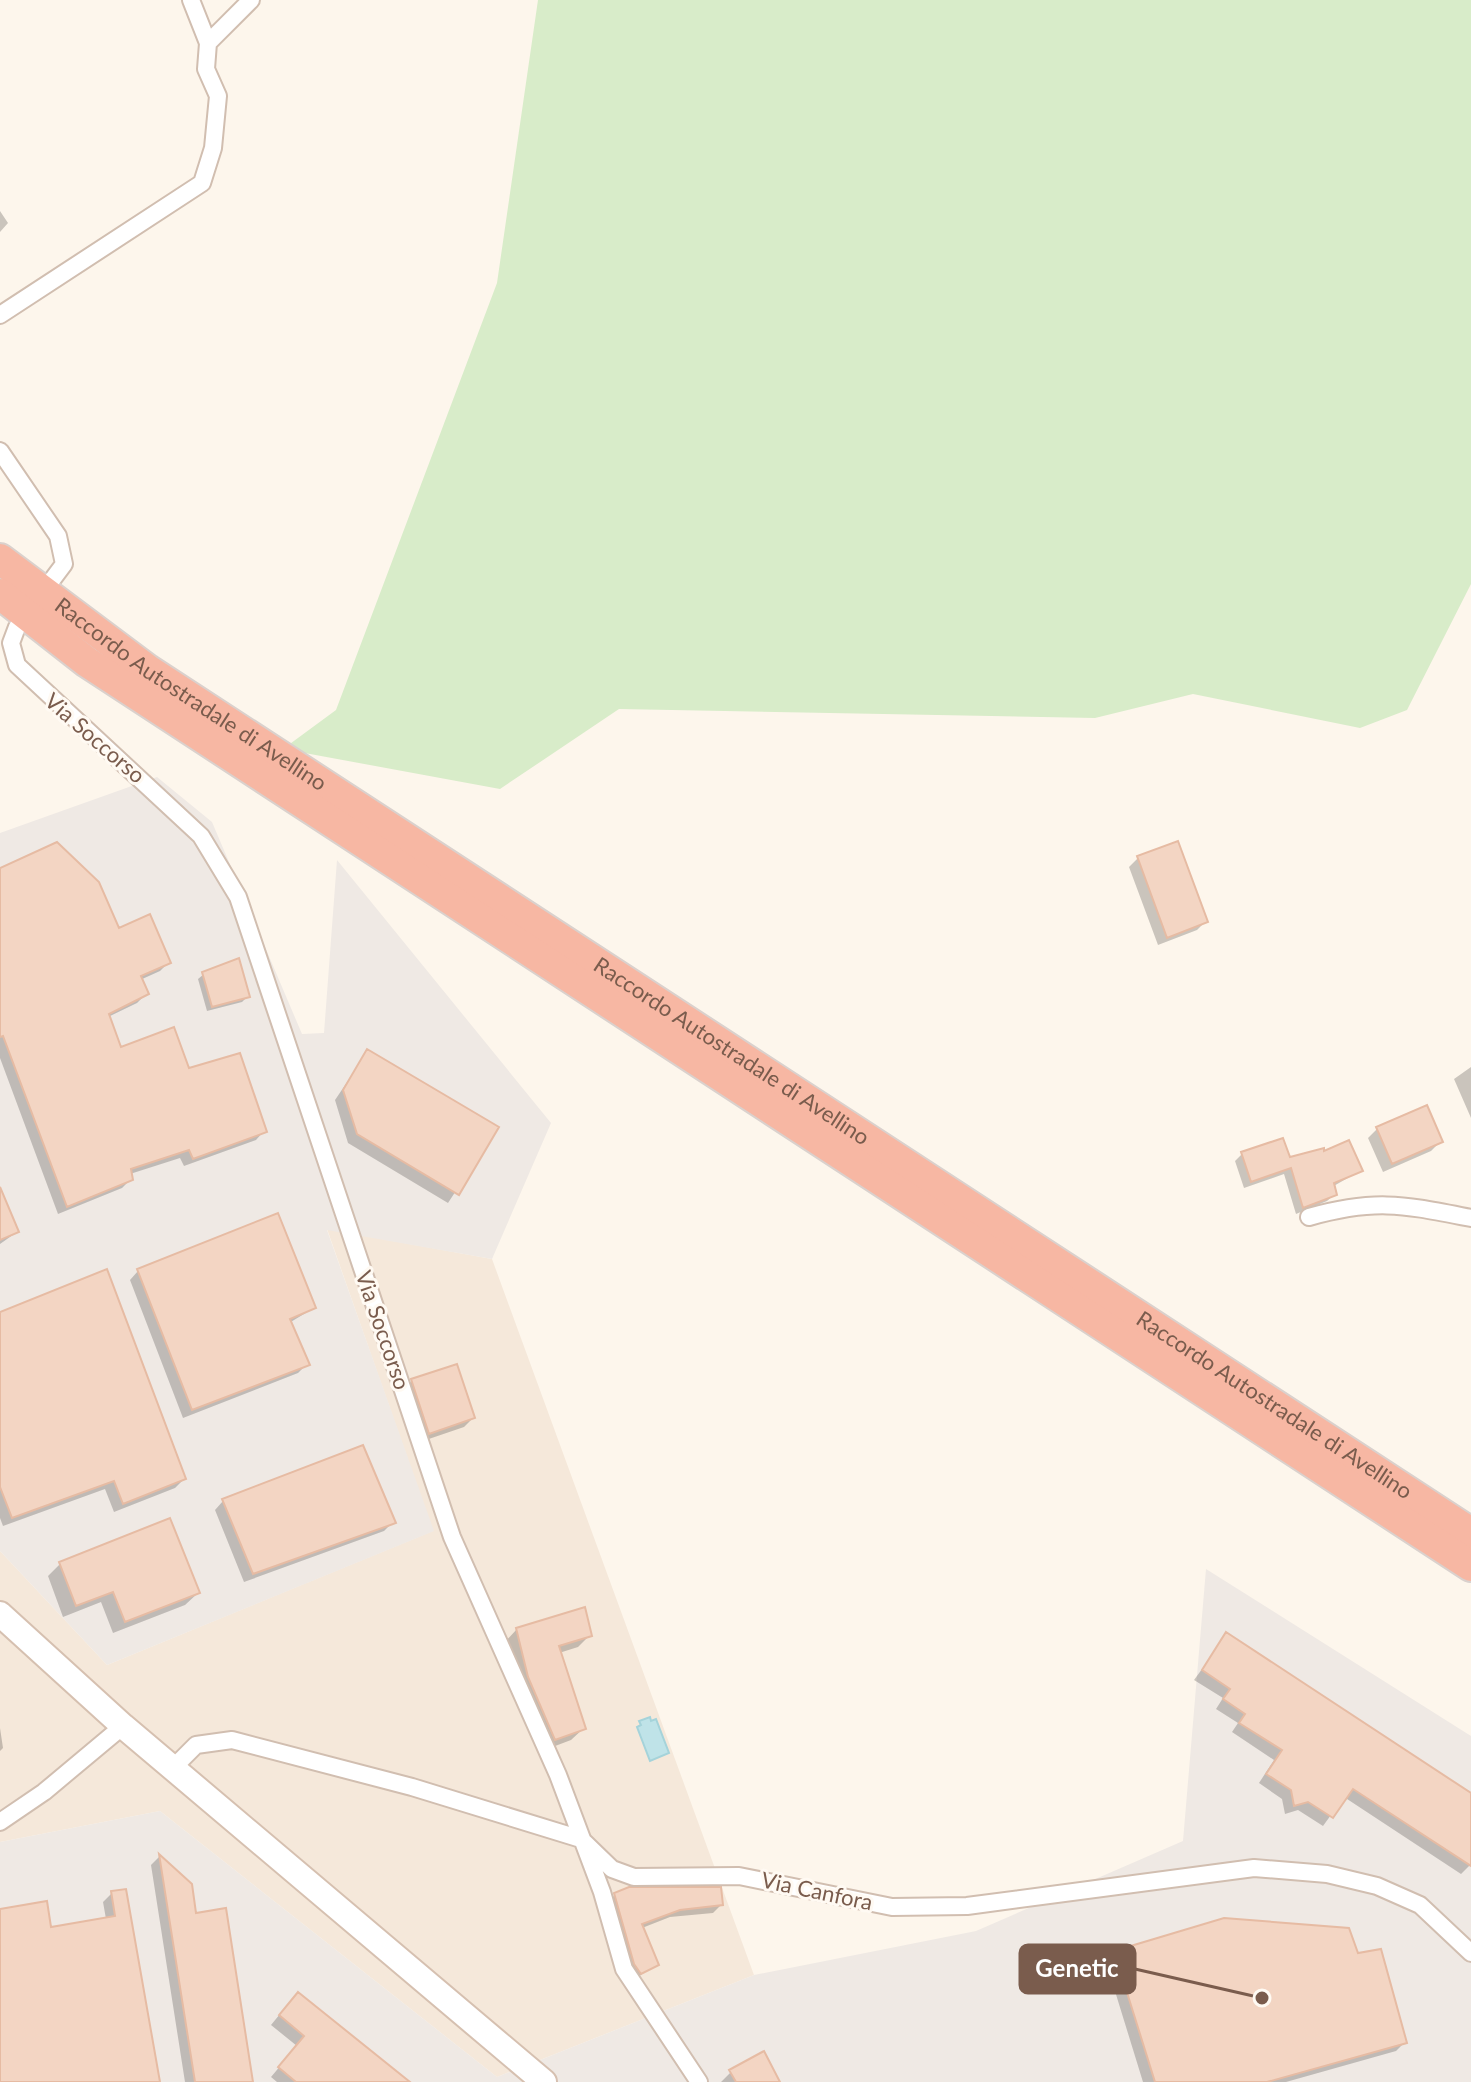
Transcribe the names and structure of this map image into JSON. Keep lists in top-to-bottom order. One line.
{"streets":{"highway":["Raccordo Autostradale di Avellino"],"street":["Via Soccorso","Via Canfora"]},"crossings":[["Via Soccorso","Via Canfora"]],"places":["Genetic"]}
